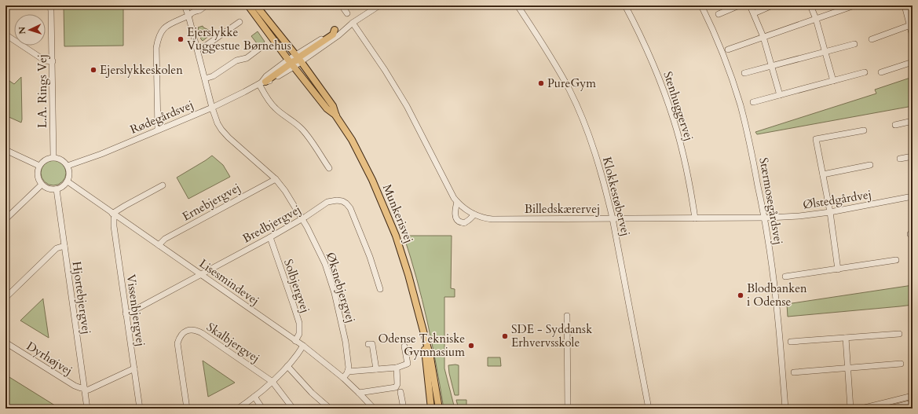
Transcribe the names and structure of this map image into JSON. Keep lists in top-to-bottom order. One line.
{"streets":{"main road":["Munkerisvej"],"street":["L.A. Rings Vej","Stenhuggervej","Rødegårdsvej","Klokkestøbervej","Ølstedgårdvej","Stærmosegårdsvej","Ernebjergvej","Billedskærervej","Bredbjergvej","Lisesmindevej","Solbjergvej","Øksnebjergvej","Hjortebjergvej","Vissenbjergvej","Skalbjergvej","Dyrhøjvej"]},"crossings":[["L.A. Rings Vej","Rødegårdsvej"],["L.A. Rings Vej","Lisesmindevej"],["L.A. Rings Vej","Hjortebjergvej"],["Stenhuggervej","Billedskærervej"],["Rødegårdsvej","Lisesmindevej"],["Rødegårdsvej","Øksnebjergvej"],["Rødegårdsvej","Hjortebjergvej"],["Klokkestøbervej","Billedskærervej"],["Ølstedgårdvej","Stærmosegårdsvej"],["Ølstedgårdvej","Billedskærervej"],["Stærmosegårdsvej","Billedskærervej"],["Ernebjergvej","Lisesmindevej"],["Ernebjergvej","Øksnebjergvej"],["Bredbjergvej","Lisesmindevej"],["Bredbjergvej","Solbjergvej"],["Bredbjergvej","Øksnebjergvej"],["Bredbjergvej","Vissenbjergvej"],["Lisesmindevej","Solbjergvej"],["Lisesmindevej","Hjortebjergvej"],["Lisesmindevej","Vissenbjergvej"],["Hjortebjergvej","Dyrhøjvej"]],"places":["Ejerslykke Vuggestue Børnehus","Ejerslykkeskolen","PureGym","Blodbanken i Odense","SDE - Syddansk Erhvervsskole","Odense Tekniske Gymnasium"],"north":"left"}
